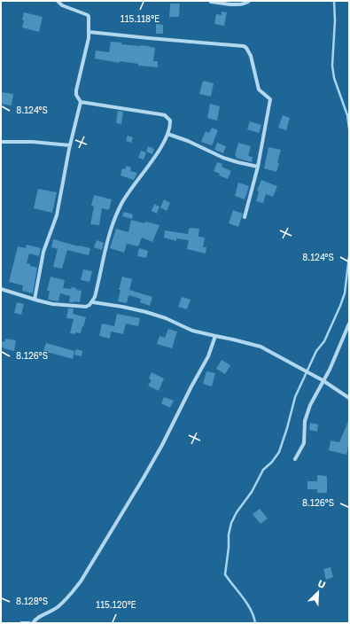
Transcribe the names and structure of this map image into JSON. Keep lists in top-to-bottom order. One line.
{"north":"top right","coordinates":["115.118°E","8.124°S","8.126°S","8.128°S","115.120°E"]}
